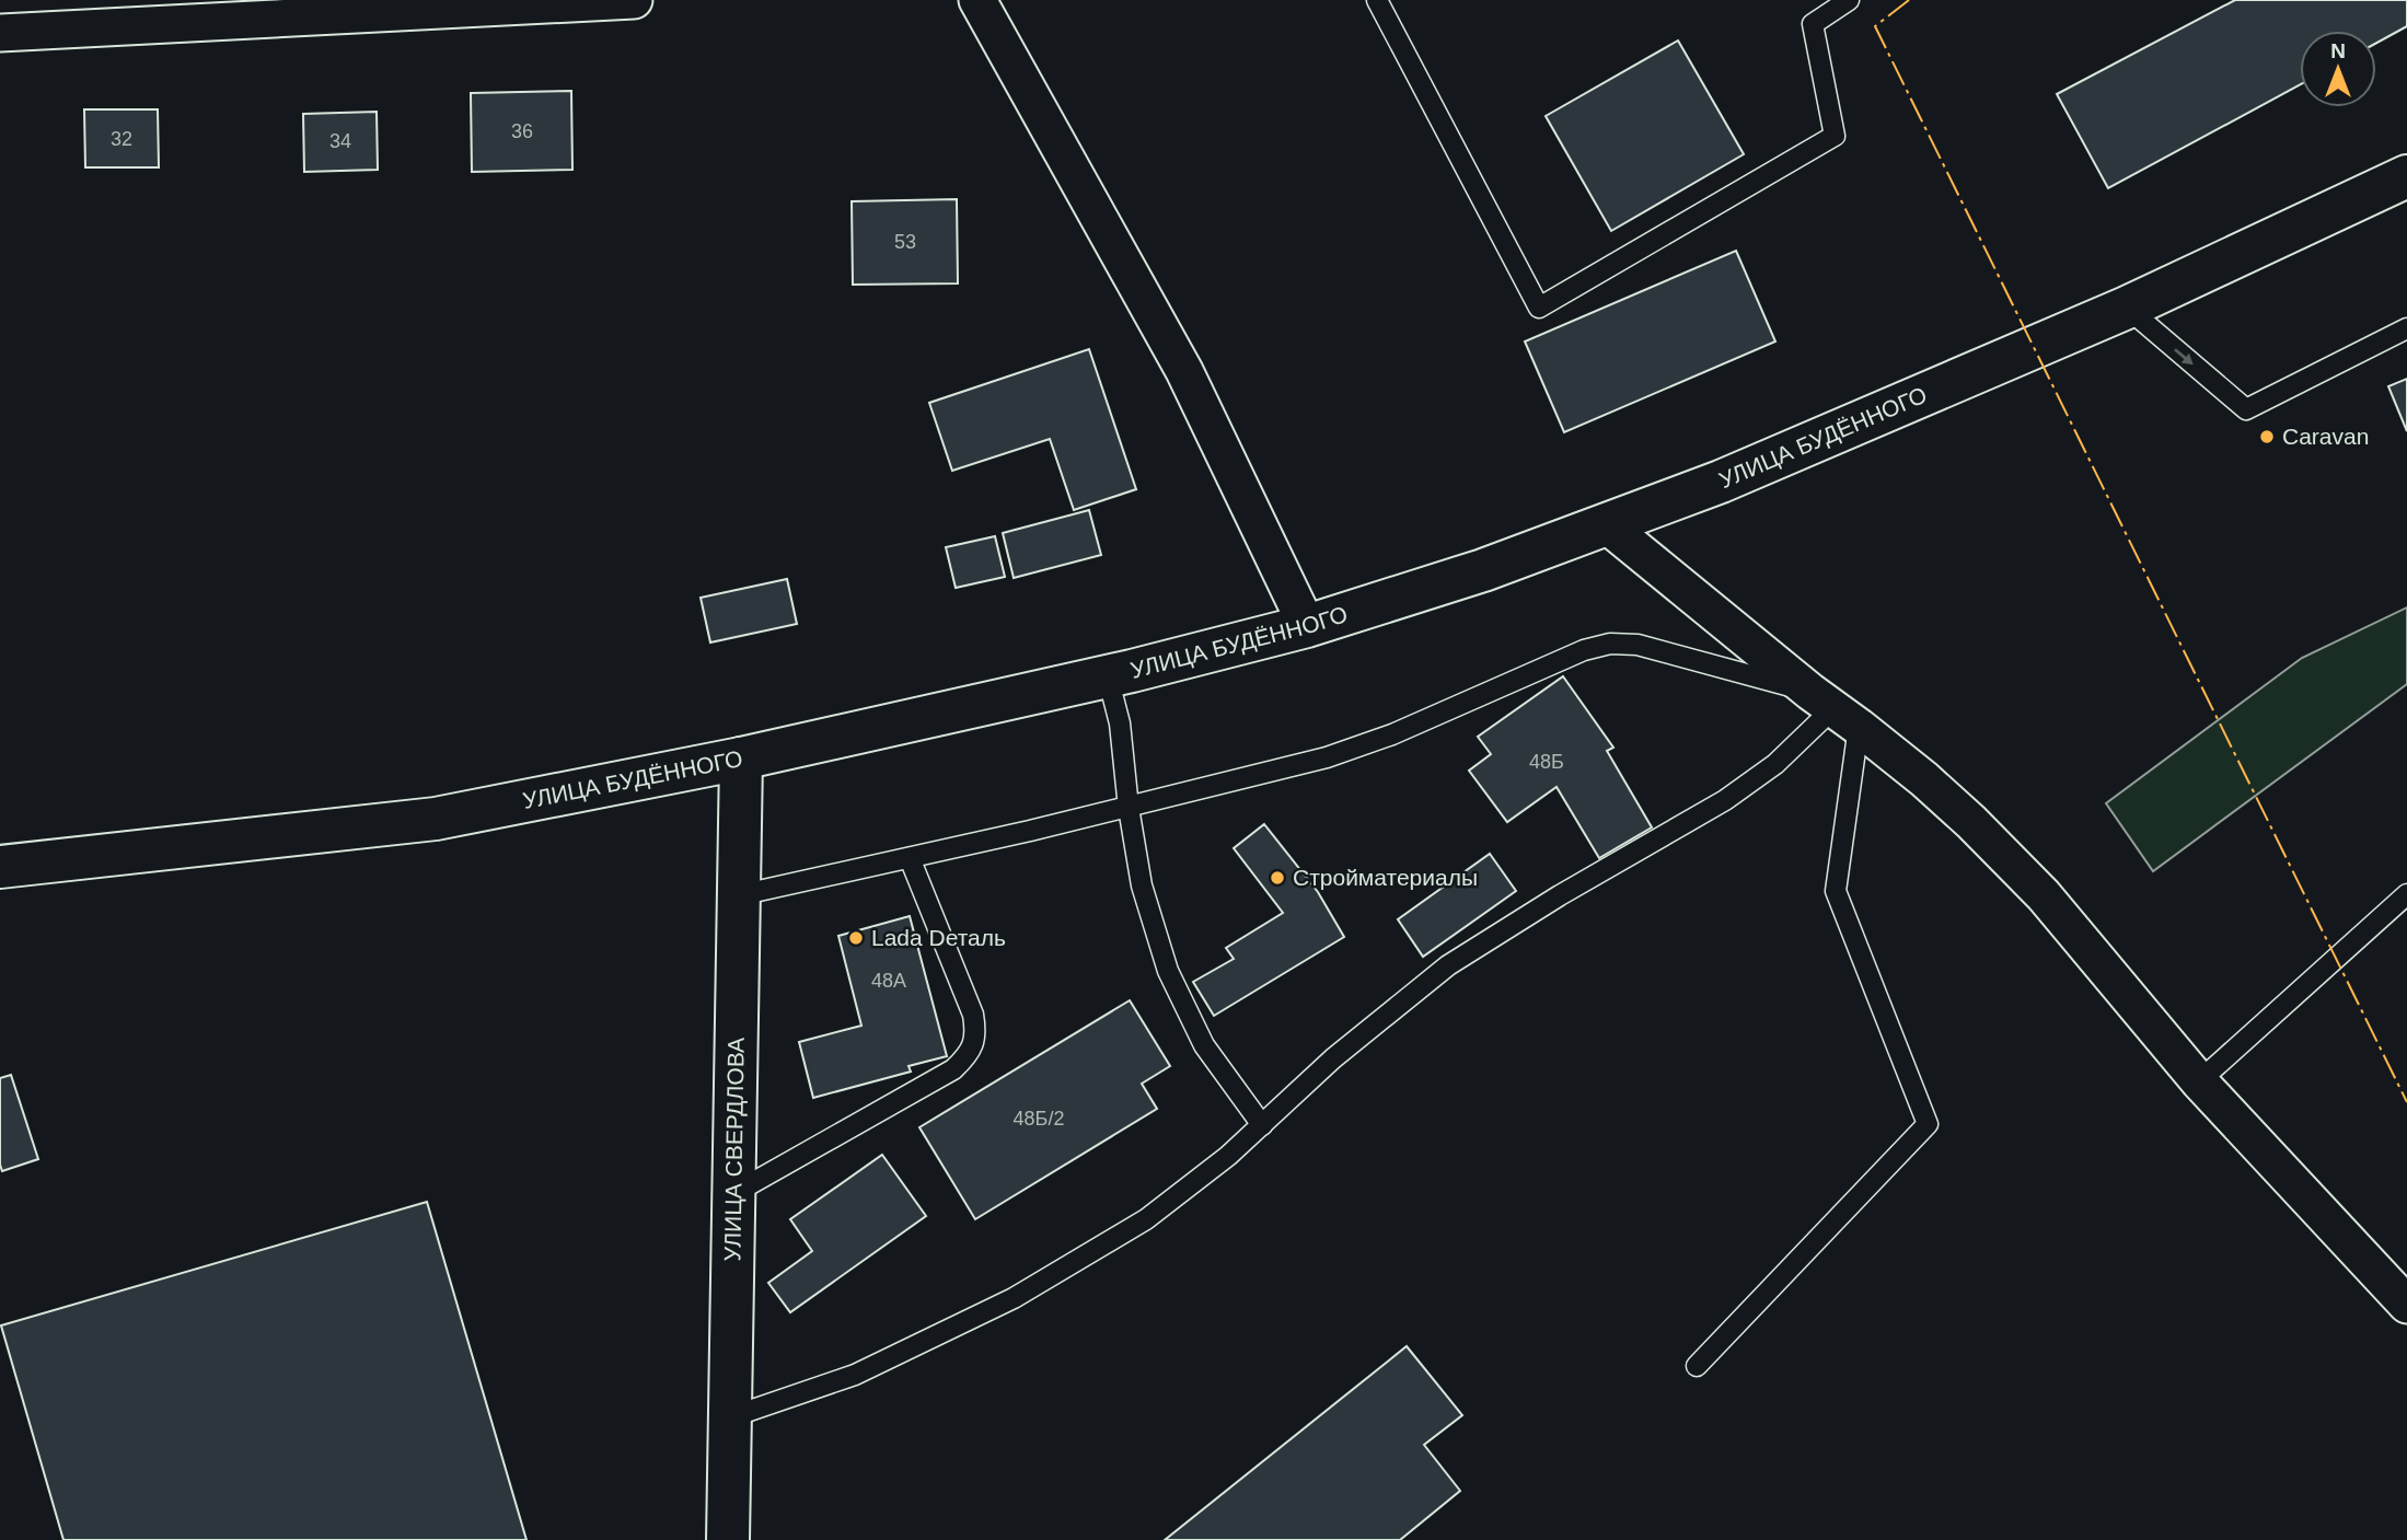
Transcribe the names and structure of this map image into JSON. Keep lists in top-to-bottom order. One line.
{"streets":{"main road":["УЛИЦА БУДЁННОГО","УЛИЦА СВЕРДЛОВА"]},"crossings":[["УЛИЦА БУДЁННОГО","УЛИЦА СВЕРДЛОВА"]],"places":["Caravan","Стройматериалы","Lada Dеталь"],"house_numbers":["36","32","34","53","48Б","48А","48Б/2"],"north":"top"}
